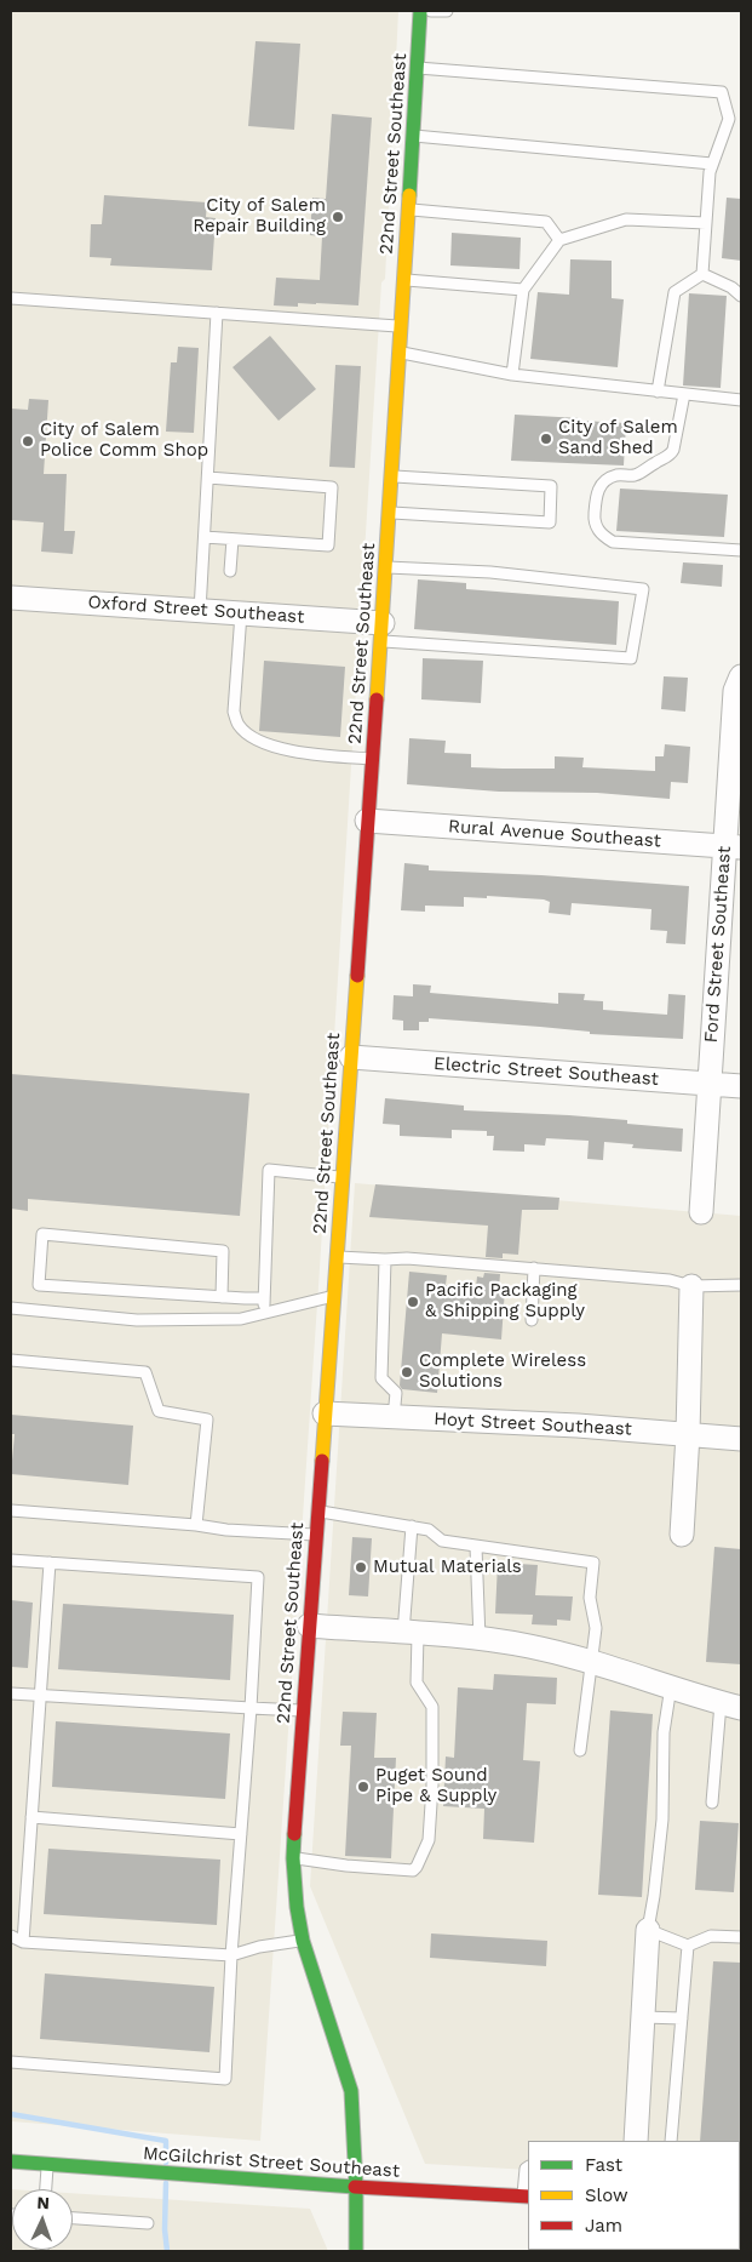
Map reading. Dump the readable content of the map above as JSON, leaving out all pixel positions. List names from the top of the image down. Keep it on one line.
{"streets":{"street":["22nd Street Southeast","Oxford Street Southeast","Rural Avenue Southeast","Ford Street Southeast","Electric Street Southeast","Hoyt Street Southeast","McGilchrist Street Southeast"]},"crossings":[["22nd Street Southeast","Oxford Street Southeast"],["22nd Street Southeast","Rural Avenue Southeast"],["22nd Street Southeast","Electric Street Southeast"],["22nd Street Southeast","Hoyt Street Southeast"],["22nd Street Southeast","McGilchrist Street Southeast"],["Rural Avenue Southeast","Ford Street Southeast"],["Ford Street Southeast","Electric Street Southeast"]],"places":["City of Salem Repair Building","City of Salem Sand Shed","City of Salem Police Comm Shop","Pacific Packaging & Shipping Supply","Complete Wireless Solutions","Mutual Materials","Puget Sound Pipe & Supply"],"legend":["Fast","Slow","Jam"],"north":"top"}
